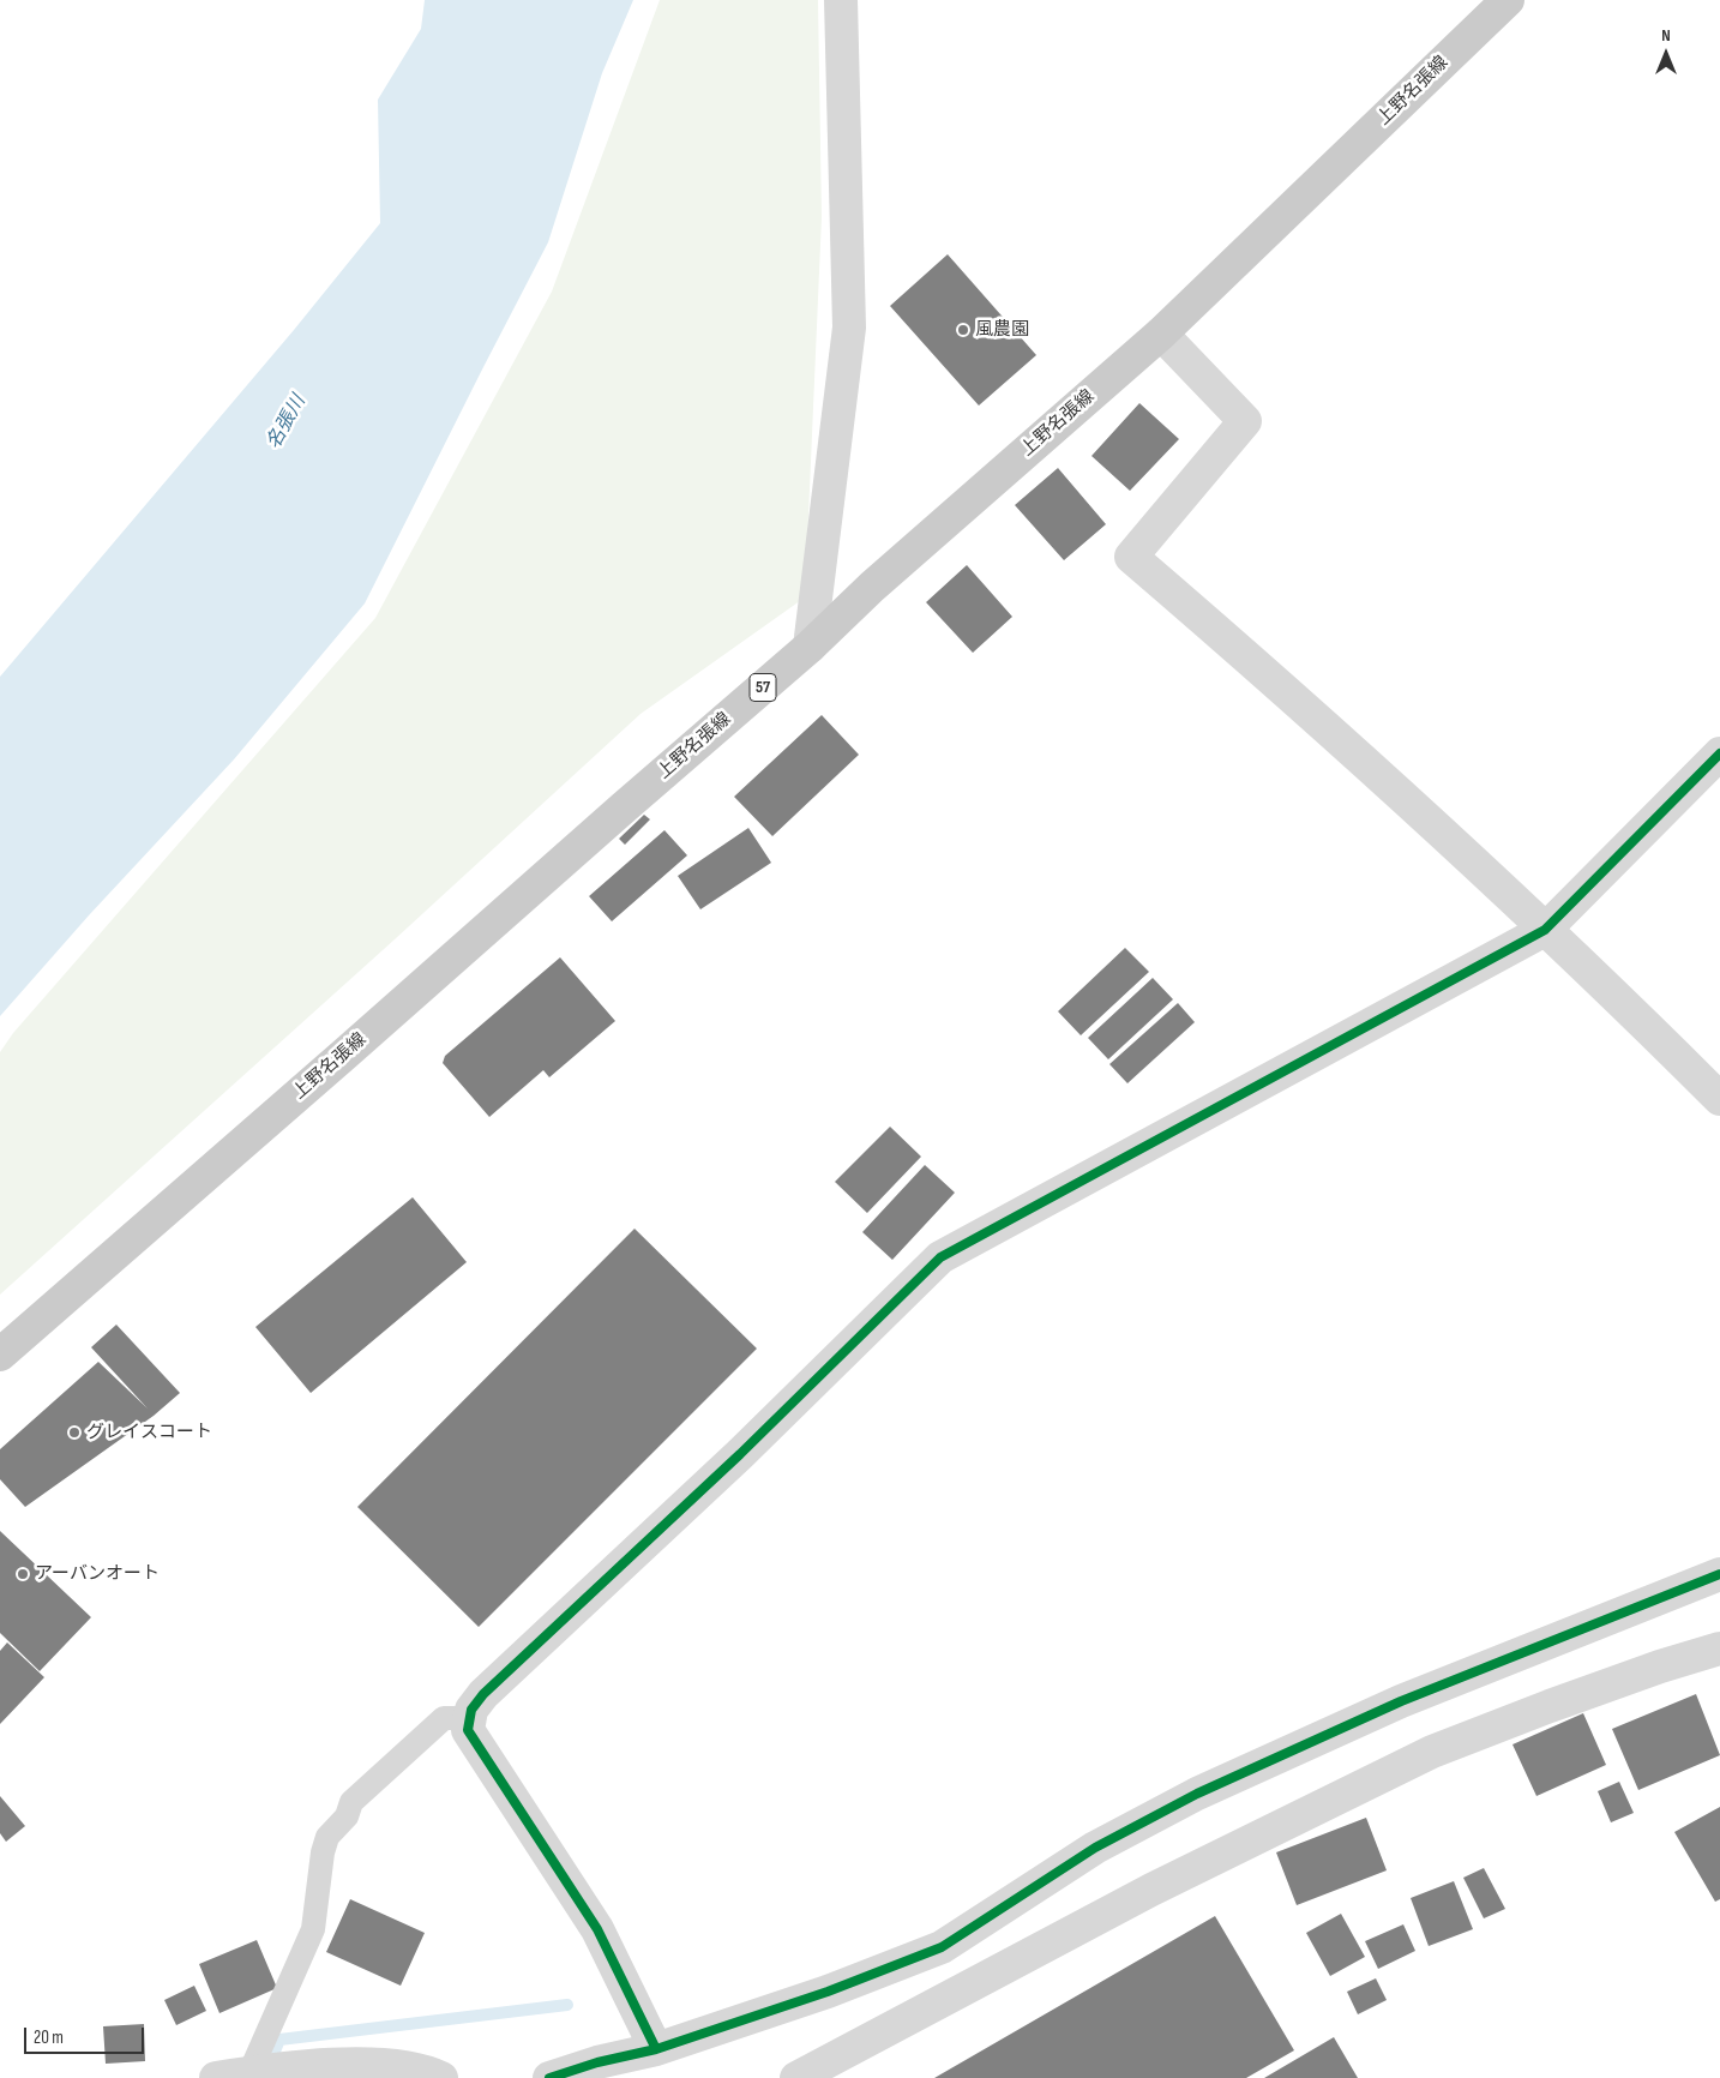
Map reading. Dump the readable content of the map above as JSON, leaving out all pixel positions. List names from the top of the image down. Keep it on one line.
{"streets":{"main road":["上野名張線","57"]},"water":["名張川"],"places":["風農園","グレイスコート","アーバンオート"],"scale_bar":"20 m","north":"top"}
